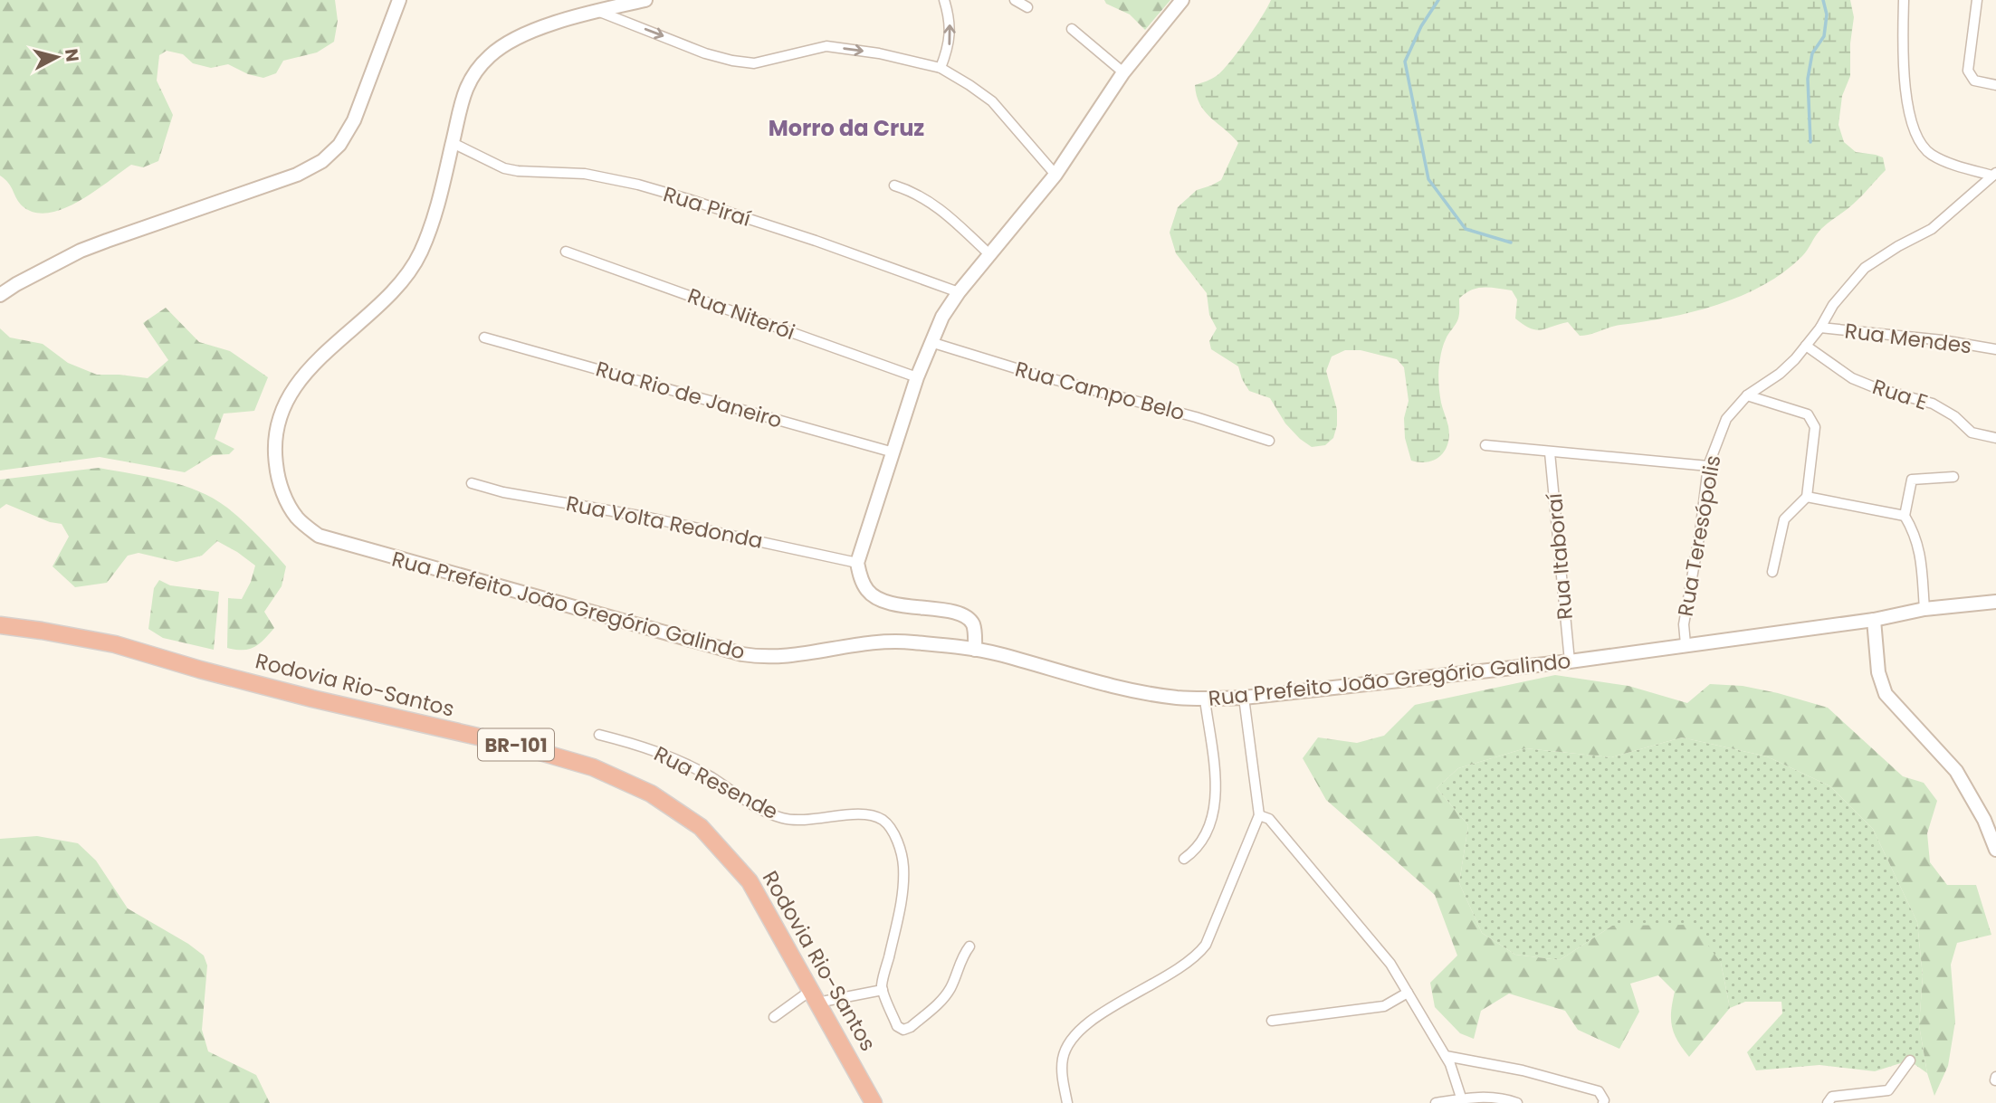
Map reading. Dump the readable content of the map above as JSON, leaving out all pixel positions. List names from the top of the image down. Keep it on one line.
{"streets":{"highway":["Rodovia Rio-Santos","BR-101"],"main road":["Rua Prefeito João Gregório Galindo"],"street":["Rua Piraí","Rua Niterói","Rua Mendes","Rua Campo Belo","Rua Rio de Janeiro","Rua E","Rua Volta Redonda","Rua Teresópolis","Rua Itaboraí","Rua Resende"]},"crossings":[["Rua Piraí","Rua Prefeito João Gregório Galindo"],["Rua Mendes","Rua Teresópolis"],["Rua E","Rua Teresópolis"],["Rua Teresópolis","Rua Prefeito João Gregório Galindo"],["Rua Itaboraí","Rua Prefeito João Gregório Galindo"]],"districts":["Morro da Cruz"],"north":"right"}
